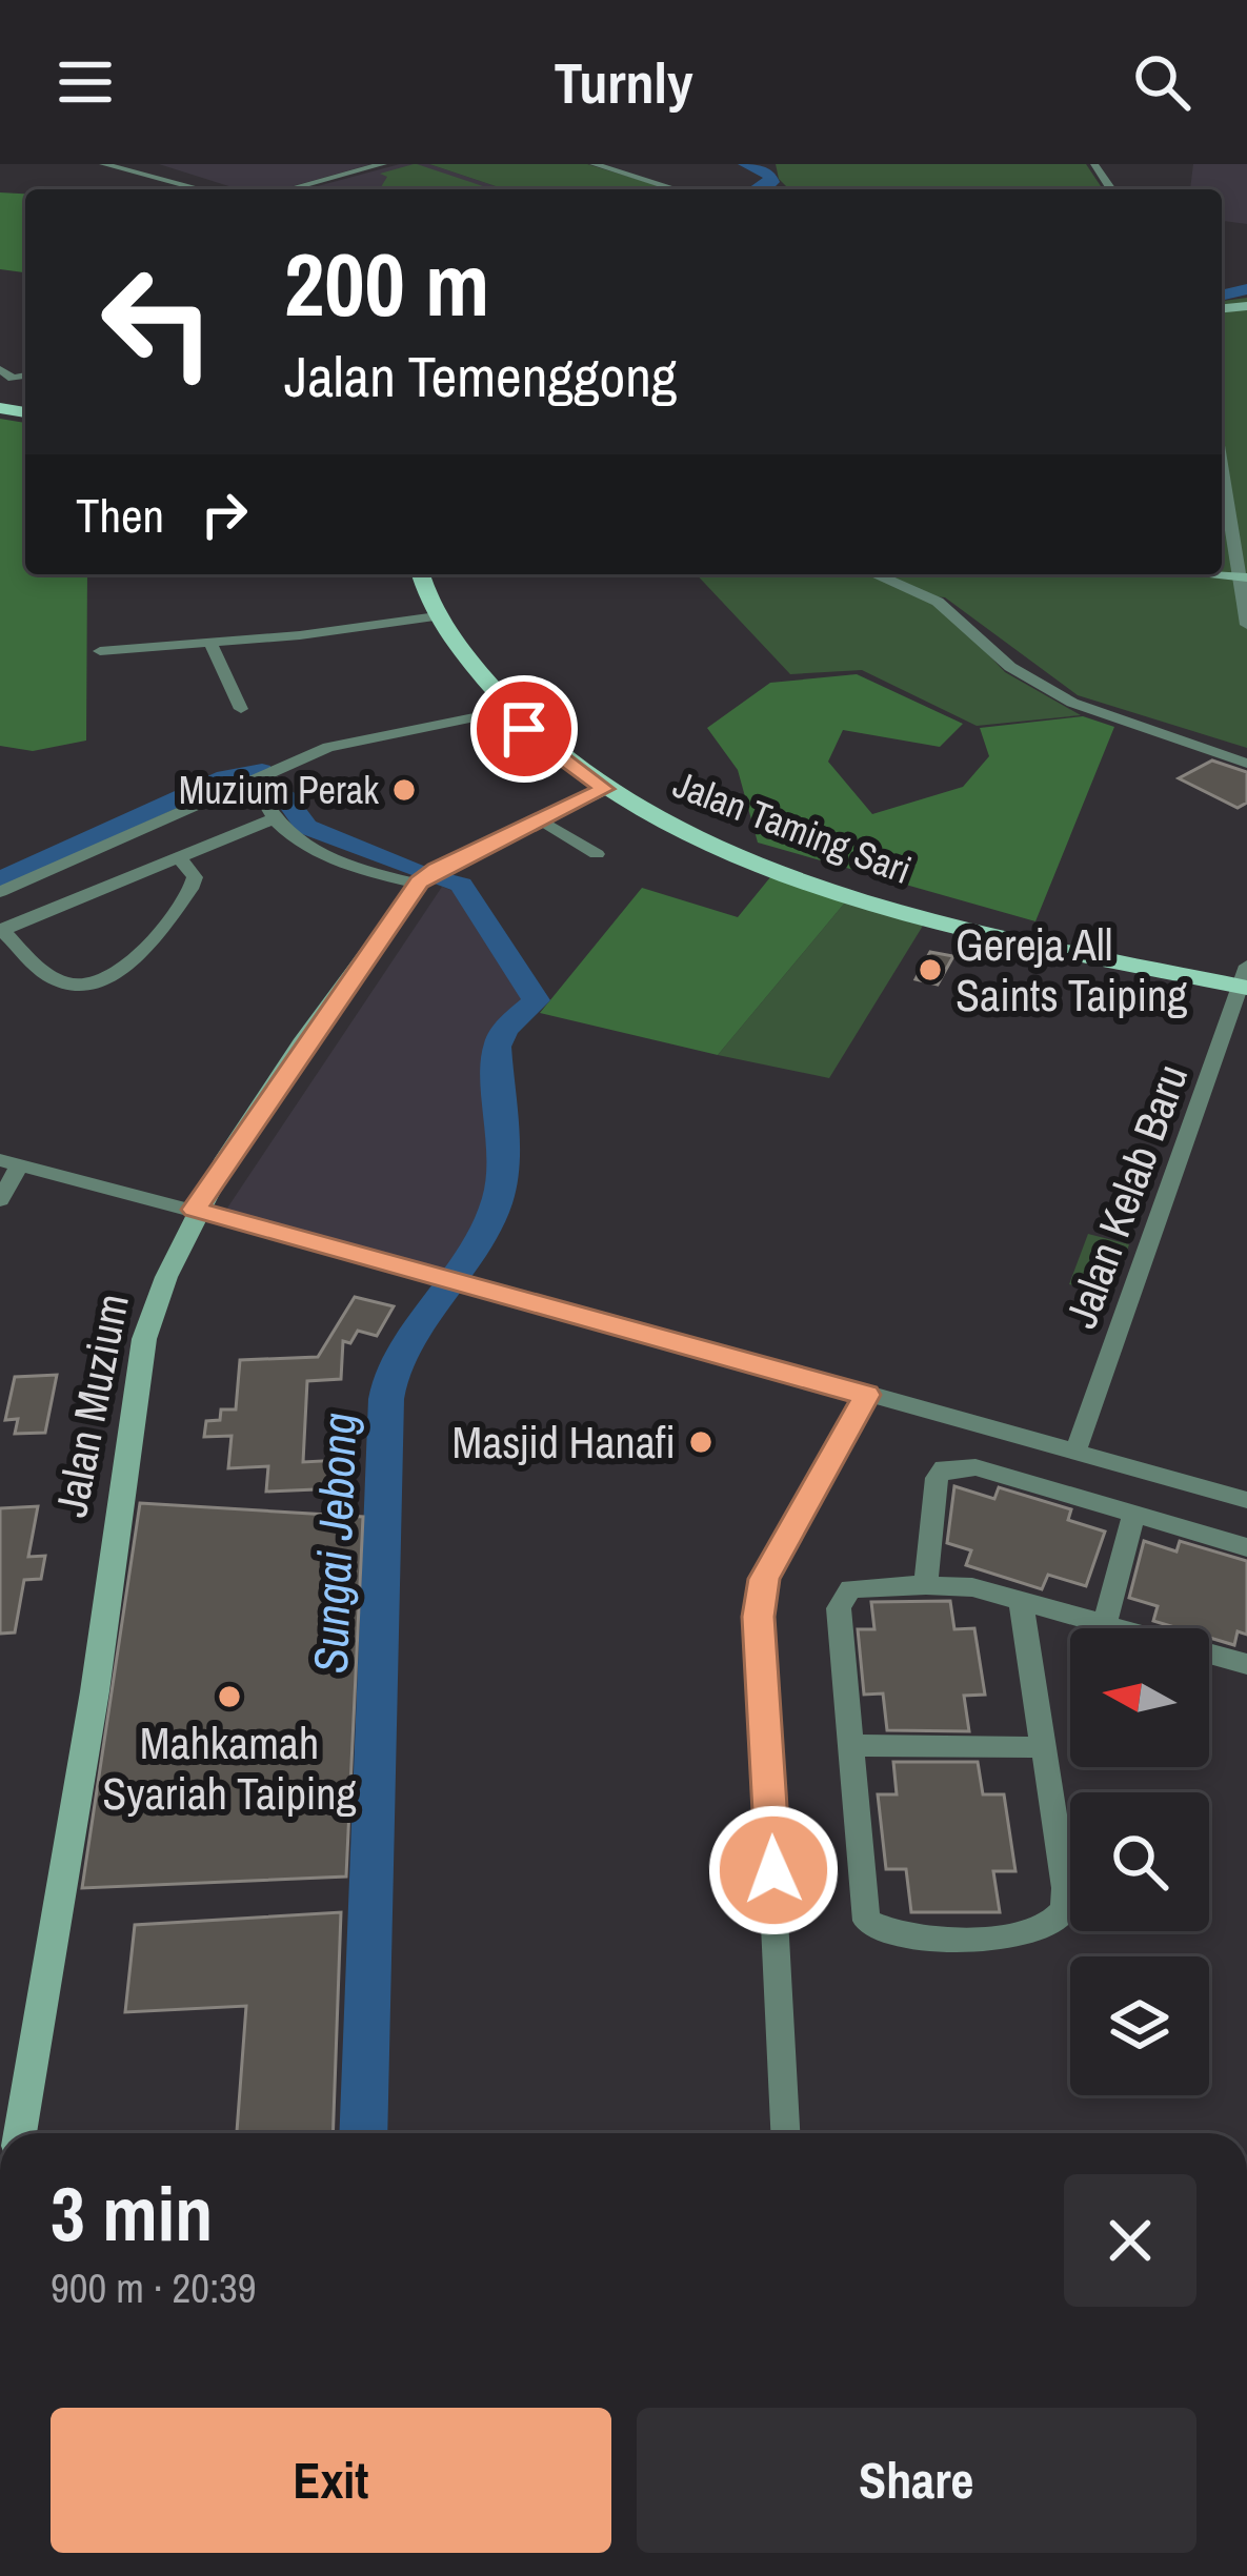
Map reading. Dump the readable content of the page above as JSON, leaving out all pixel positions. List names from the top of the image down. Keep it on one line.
{"streets":{"main road":["Jalan Taming Sari"],"street":["Jalan Kelab Baru","Jalan Muzium"]},"crossings":[["Jalan Taming Sari","Jalan Kelab Baru"],["Jalan Taming Sari","Jalan Muzium"]],"water":["Sungai Jebong"],"places":["Muzium Perak","Gereja All Saints Taiping","Masjid Hanafi","Mahkamah Syariah Taiping"],"north":"left","page":{"header":"Turnly","turn":["200 m","Jalan Temenggong"],"then":"Then","heading":["3 min","900 m · 20:39"],"buttons":["Exit","Share"]}}
